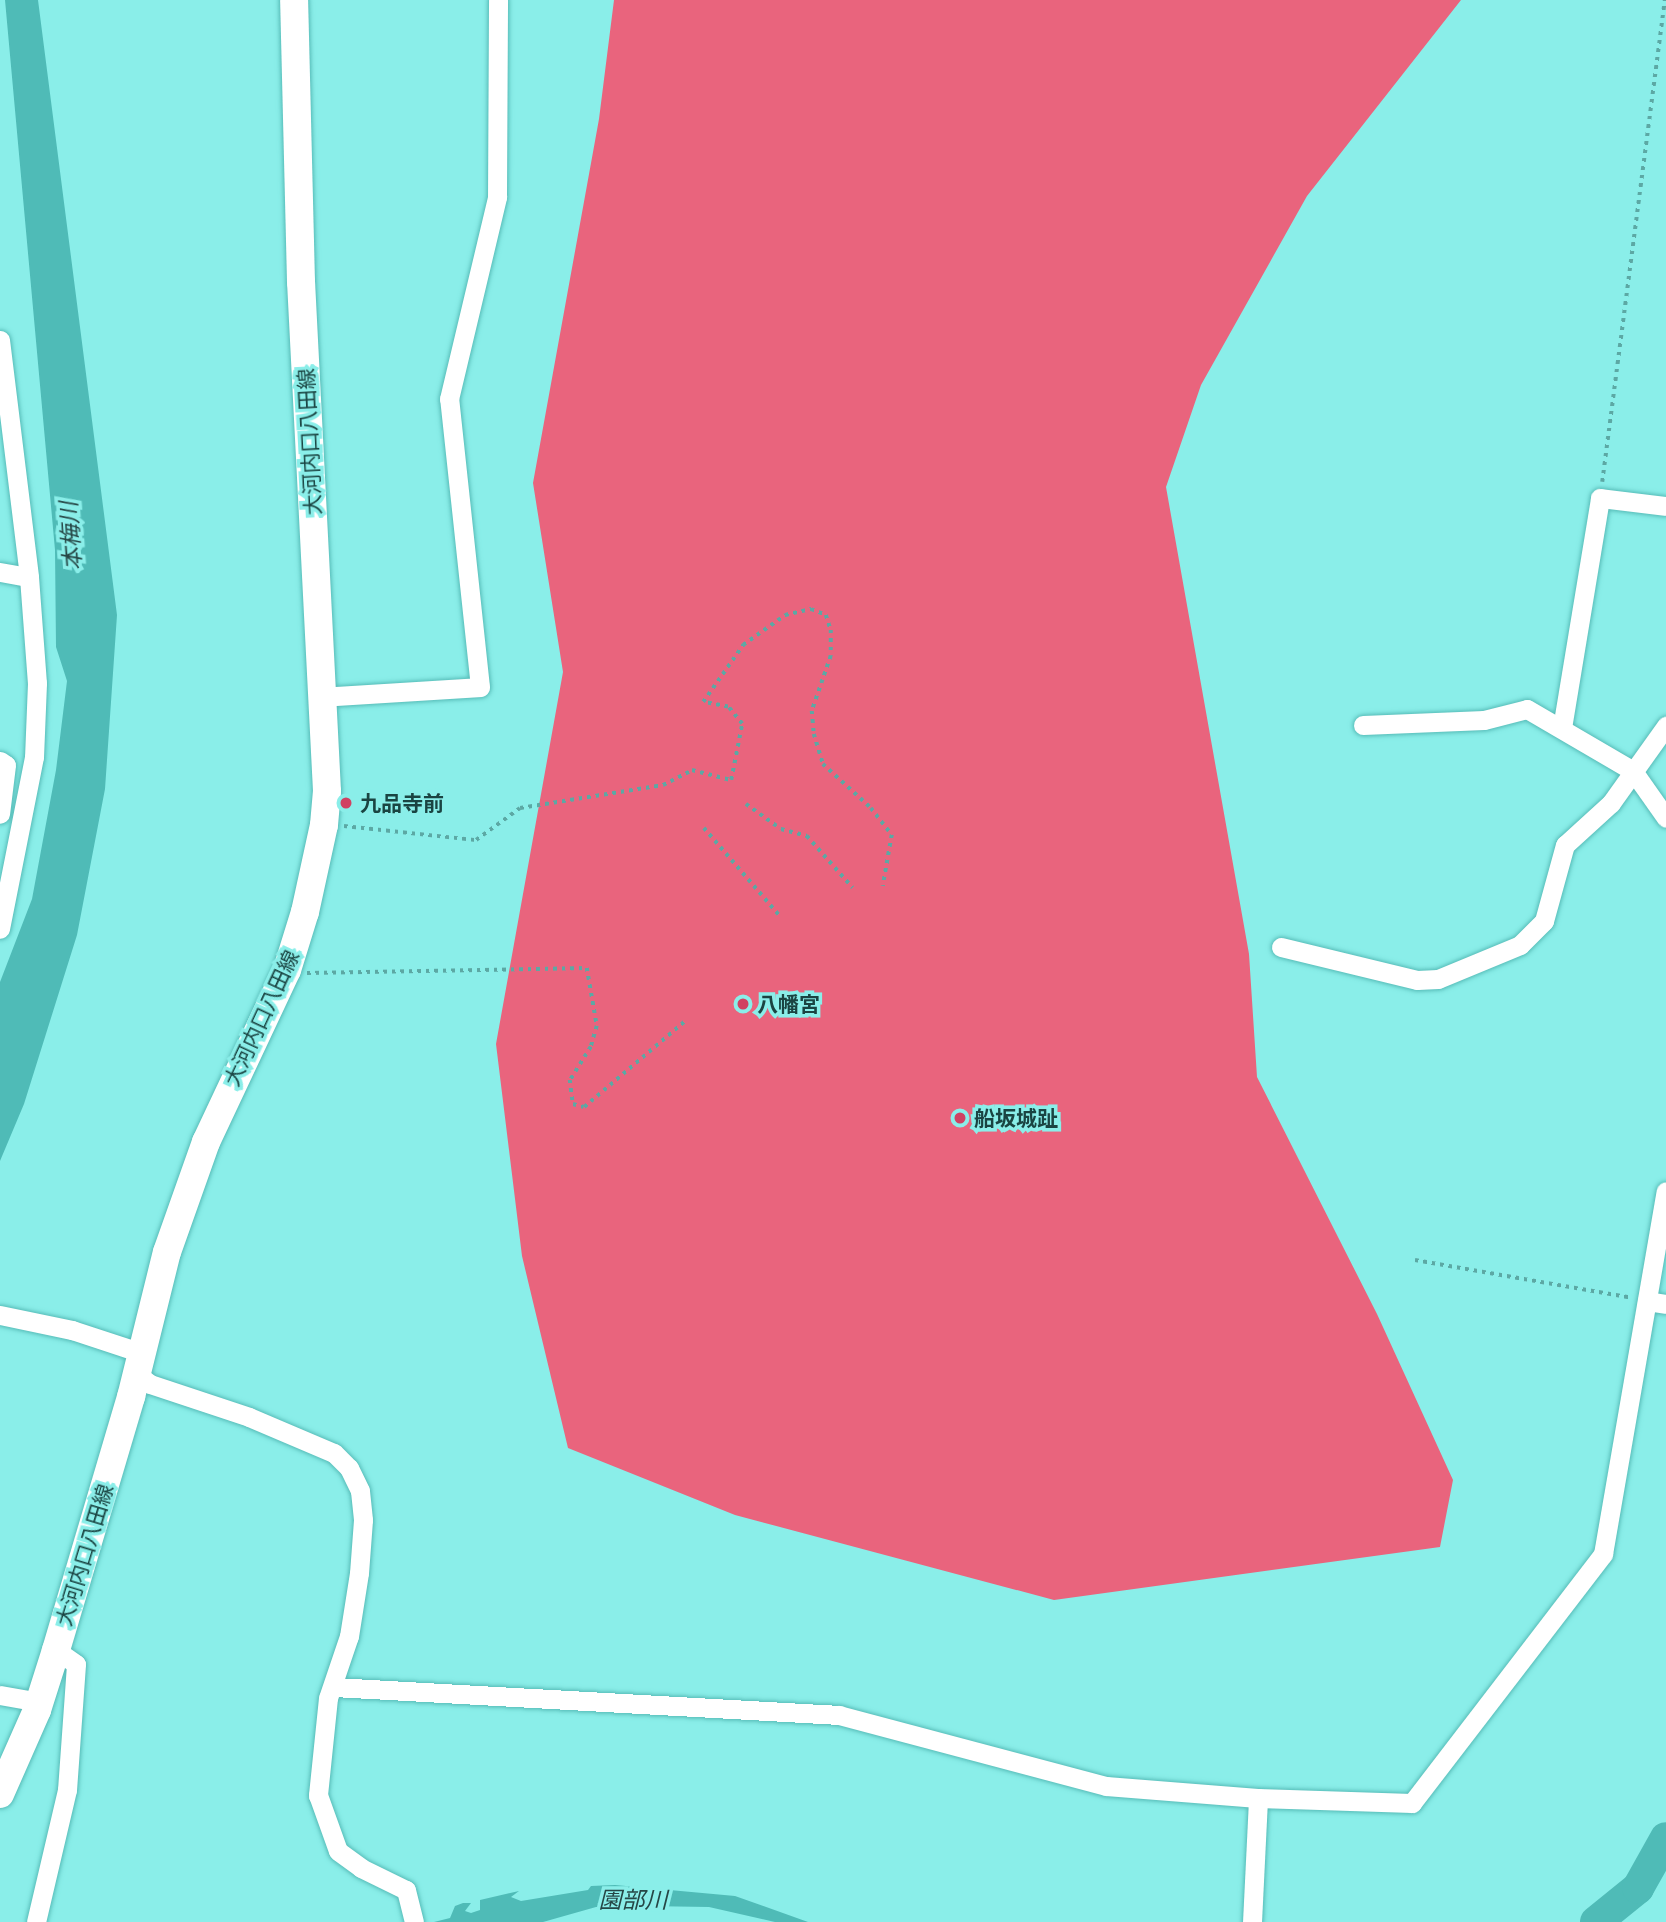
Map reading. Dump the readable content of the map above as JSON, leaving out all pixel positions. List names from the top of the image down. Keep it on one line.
{"streets":{"main road":["大河内口八田線"]},"water":["本梅川","園部川"],"places":["九品寺前","八幡宮","船坂城趾"]}
